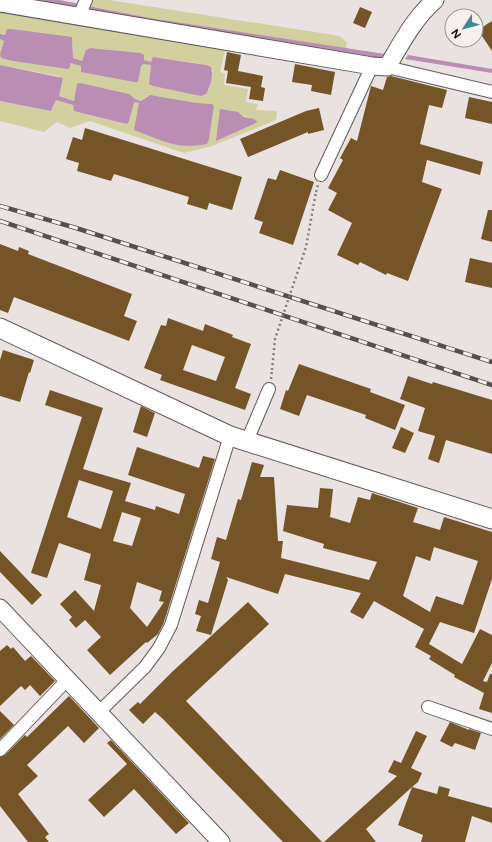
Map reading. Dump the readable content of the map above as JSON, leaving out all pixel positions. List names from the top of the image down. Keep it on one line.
{"north":"bottom left"}
